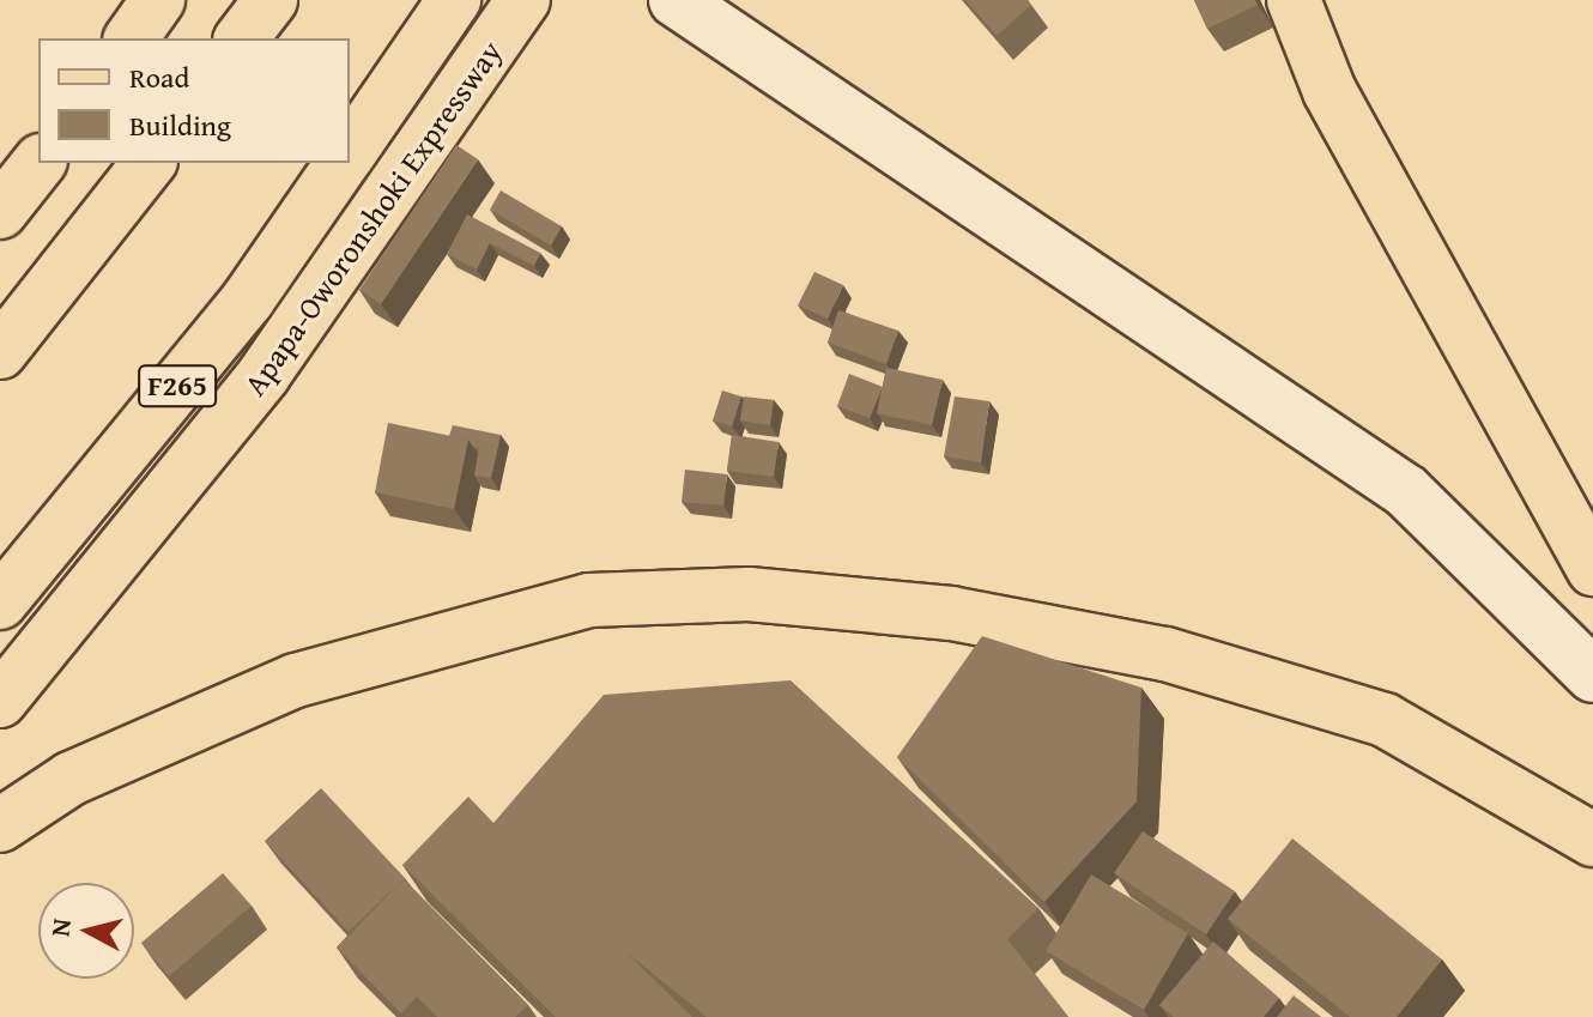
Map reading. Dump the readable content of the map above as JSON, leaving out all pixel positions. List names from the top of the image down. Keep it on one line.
{"streets":{"main road":["Apapa-Oworonshoki Expressway","F265"]},"legend":["Road","Building"],"north":"left"}
